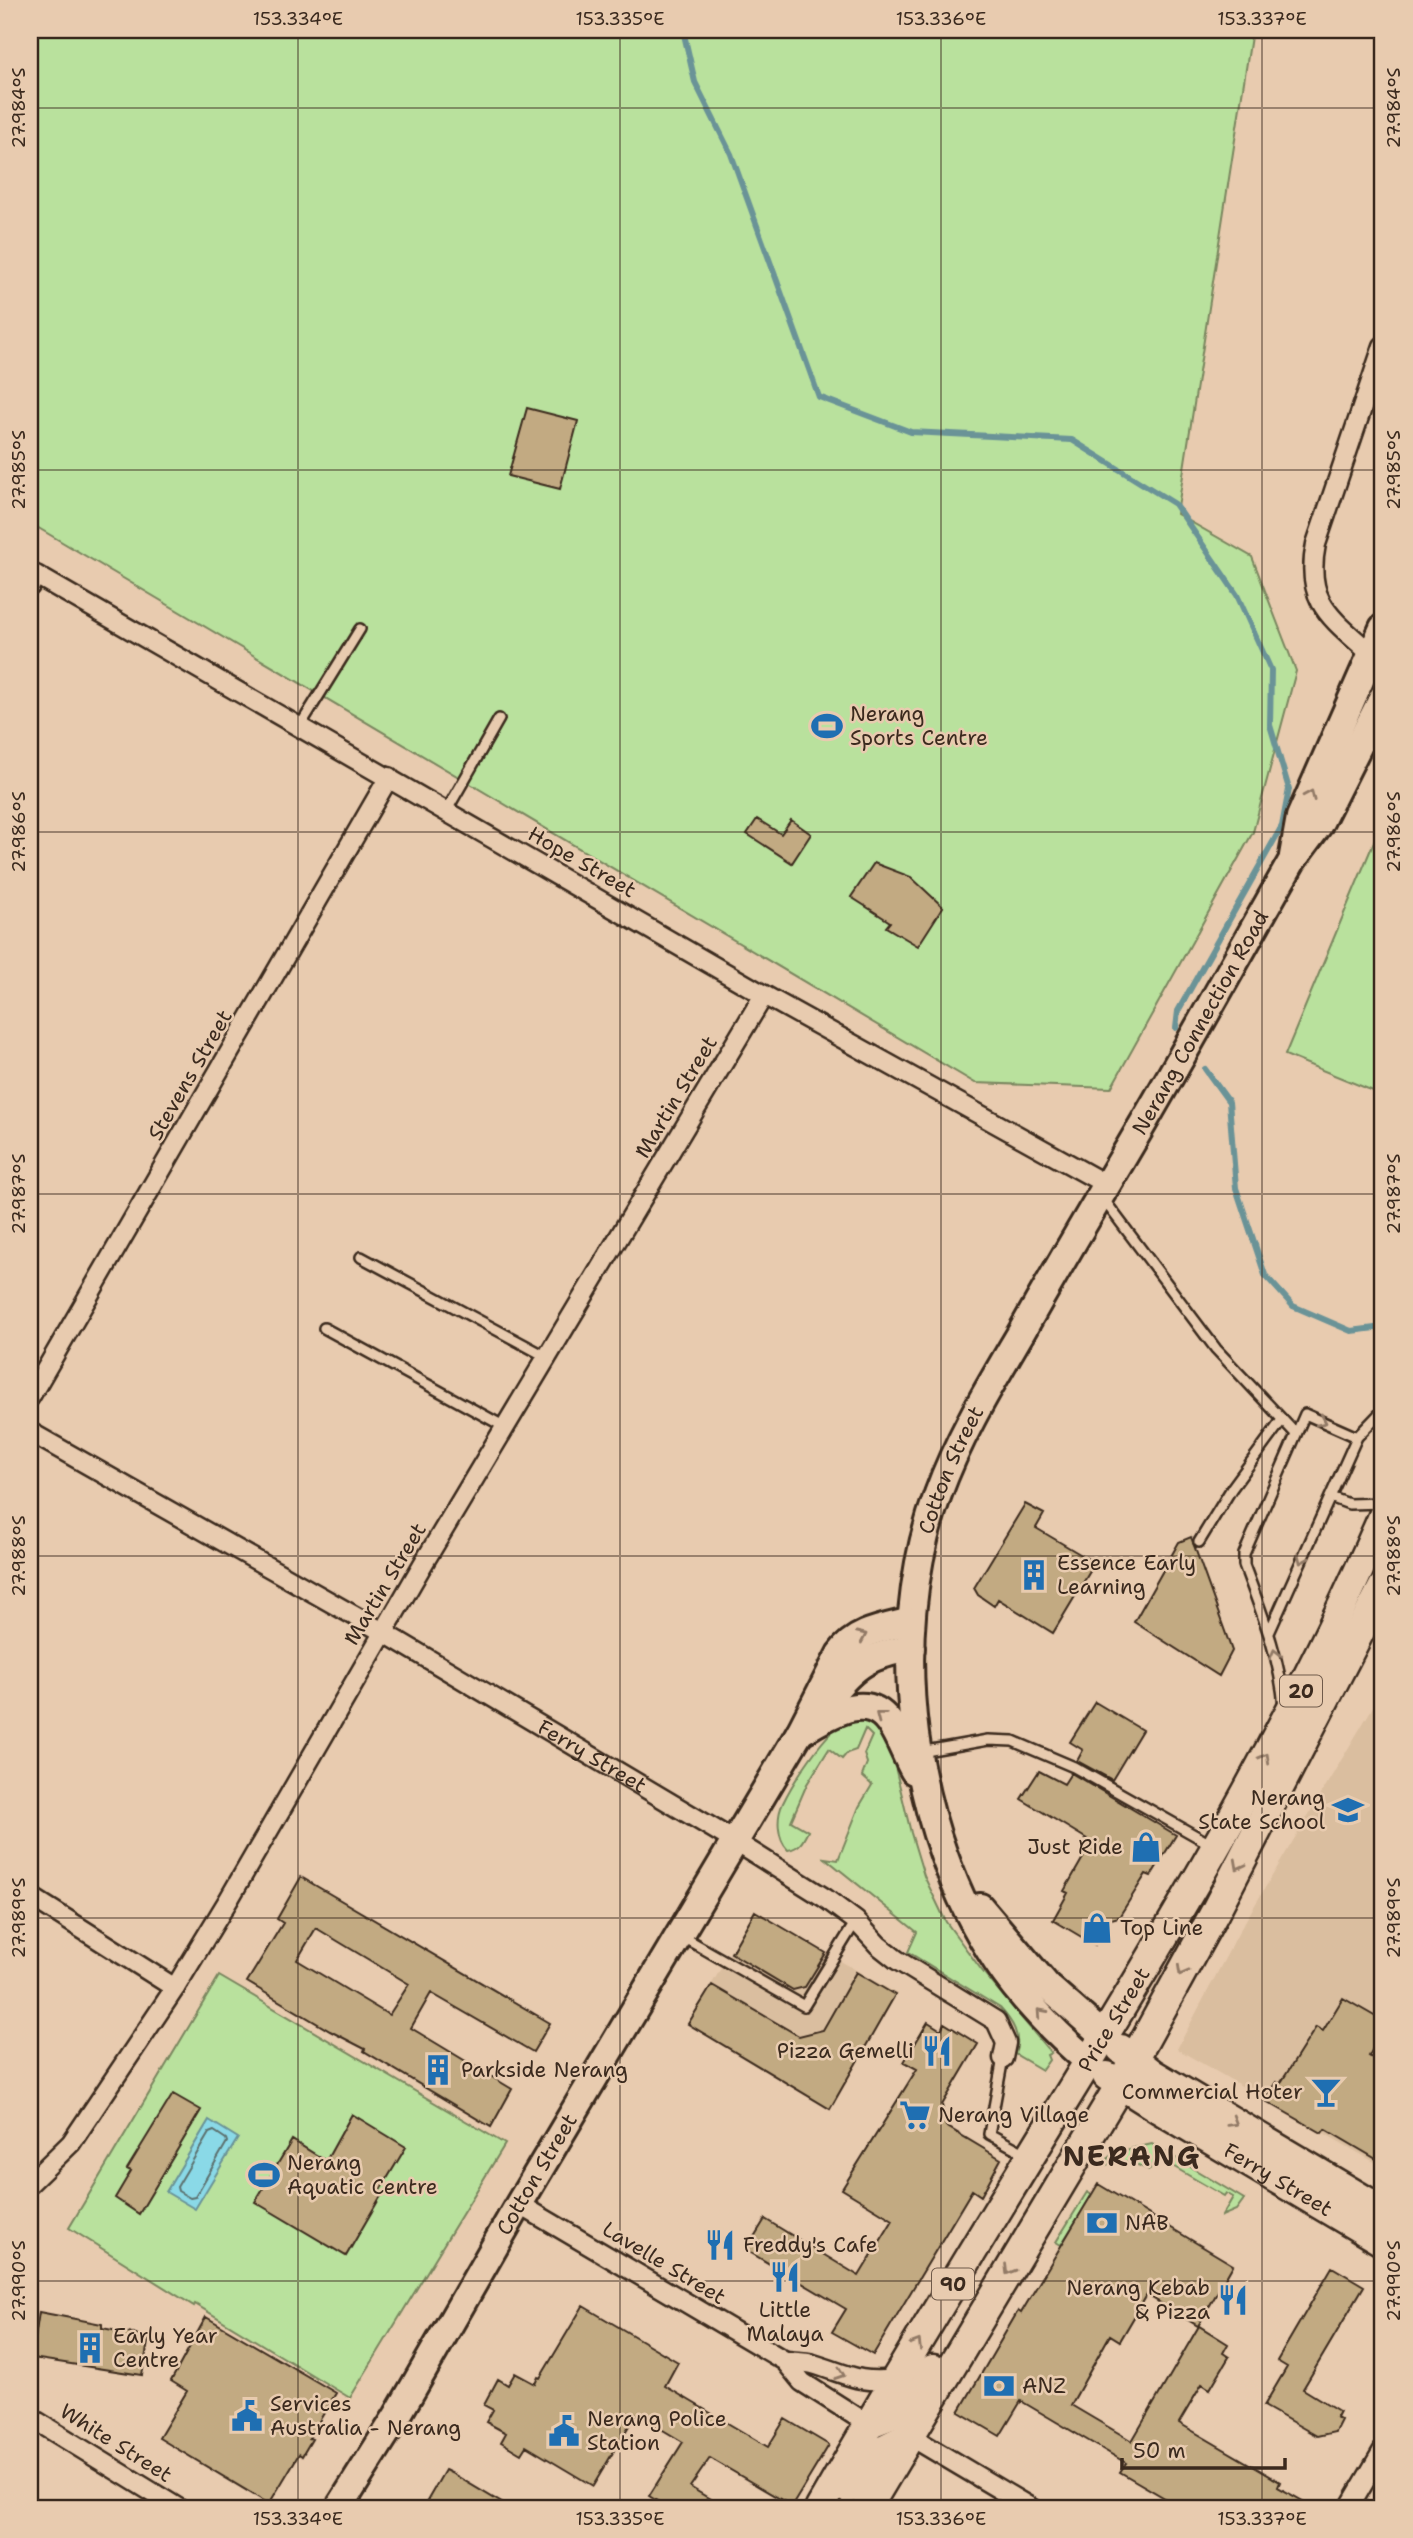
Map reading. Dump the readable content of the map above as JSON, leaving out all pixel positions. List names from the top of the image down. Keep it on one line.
{"streets":{"main road":["Nerang Connection Road","Cotton Street","20","Ferry Street","Price Street","90"],"street":["Hope Street","Stevens Street","Martin Street","Lavelle Street","White Street"]},"crossings":[["Hope Street","Nerang Connection Road"],["Hope Street","Stevens Street"],["Hope Street","Martin Street"],["Hope Street","Cotton Street"],["Nerang Connection Road","Cotton Street"],["Martin Street","Ferry Street"],["Cotton Street","Ferry Street"],["Cotton Street","Lavelle Street"],["Ferry Street","Price Street"],["Price Street","Lavelle Street"]],"districts":["NERANG"],"places":{"sports":["Nerang Sports Centre","Nerang Aquatic Centre"],"building":["Essence Early Learning","Parkside Nerang","Early Year Centre"],"school or university":["Nerang State School"],"shop":["Just Ride","Top Line"],"restaurant":["Pizza Gemelli","Freddy's Cafe","Little Malaya","Nerang Kebab & Pizza"],"bar":["Commercial Hoter"],"supermarket":["Nerang Village"],"bank":["NAB","ANZ"],"public building":["Services Australia - Nerang","Nerang Police Station"]},"scale_bar":"50 m","coordinates":["153.334°E","153.335°E","153.336°E","153.337°E","27.984°S","27.985°S","27.986°S","27.987°S","27.988°S","27.989°S","27.990°S"]}
